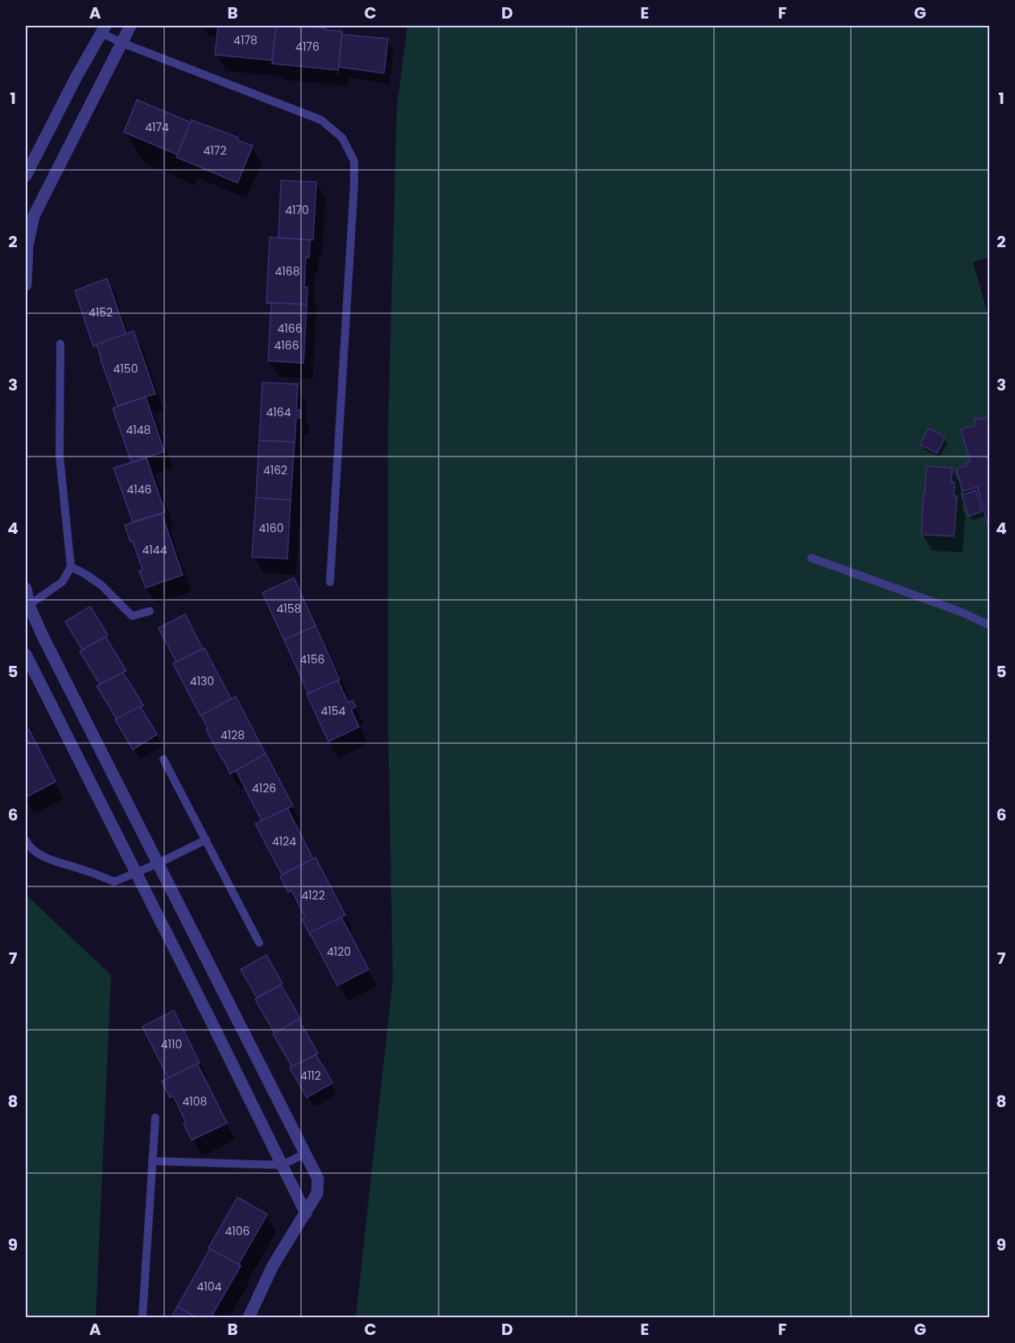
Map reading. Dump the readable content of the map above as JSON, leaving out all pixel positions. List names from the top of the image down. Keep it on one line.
{"house_numbers":["4178","4176","4174","4172","4170","4168","4152","4166","4166","4150","4164","4148","4162","4146","4160","4144","4158","4156","4130","4154","4128","4126","4124","4122","4120","4110","4112","4108","4106","4104"],"grid":{"columns":["A","B","C","D","E","F","G"],"rows":["1","2","3","4","5","6","7","8","9"]}}
